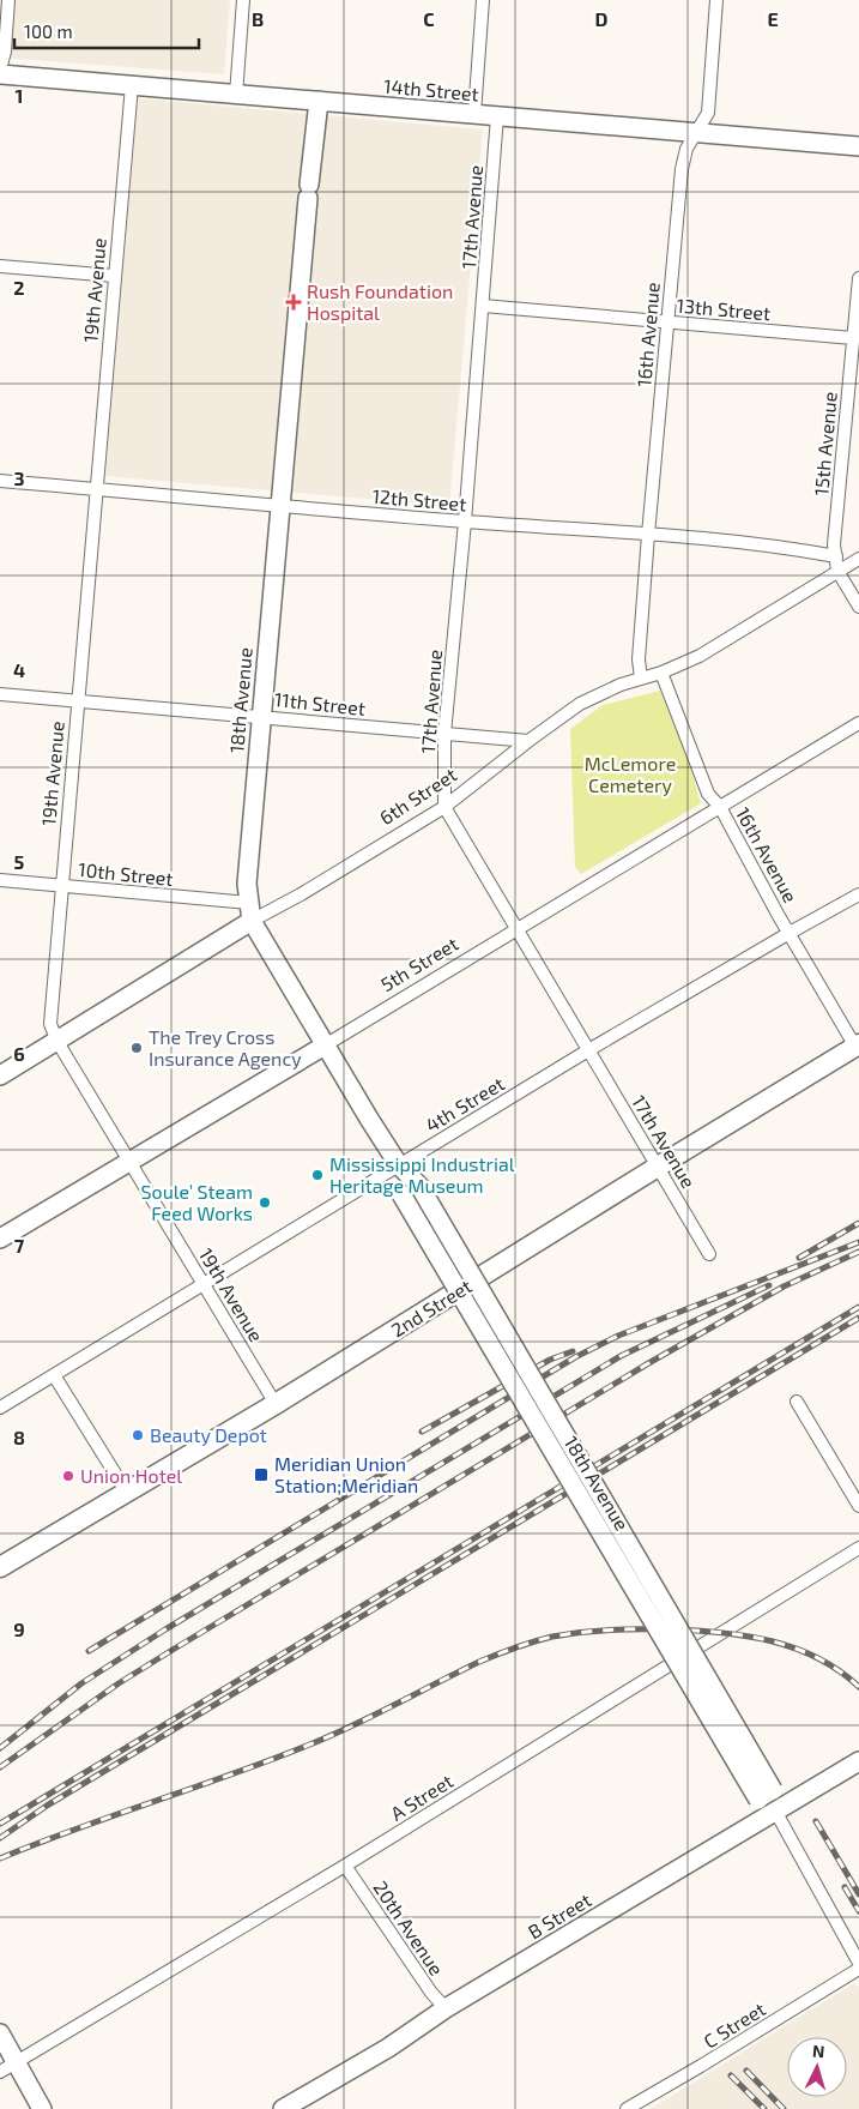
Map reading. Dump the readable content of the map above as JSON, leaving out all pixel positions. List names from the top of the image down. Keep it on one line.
{"streets":{"main road":["2nd Street"],"street":["14th Street","17th Avenue","19th Avenue","13th Street","16th Avenue","15th Avenue","12th Street","18th Avenue","11th Street","6th Street","10th Street","5th Street","4th Street","A Street","B Street","20th Avenue","C Street"]},"crossings":[["14th Street","17th Avenue"],["14th Street","19th Avenue"],["14th Street","16th Avenue"],["14th Street","18th Avenue"],["17th Avenue","13th Street"],["17th Avenue","12th Street"],["17th Avenue","11th Street"],["17th Avenue","6th Street"],["17th Avenue","5th Street"],["17th Avenue","4th Street"],["17th Avenue","2nd Street"],["19th Avenue","12th Street"],["19th Avenue","11th Street"],["19th Avenue","6th Street"],["19th Avenue","10th Street"],["19th Avenue","5th Street"],["19th Avenue","4th Street"],["19th Avenue","2nd Street"],["13th Street","16th Avenue"],["13th Street","15th Avenue"],["16th Avenue","12th Street"],["16th Avenue","6th Street"],["16th Avenue","5th Street"],["16th Avenue","4th Street"],["16th Avenue","2nd Street"],["15th Avenue","12th Street"],["15th Avenue","6th Street"],["12th Street","18th Avenue"],["18th Avenue","11th Street"],["18th Avenue","6th Street"],["18th Avenue","10th Street"],["18th Avenue","5th Street"],["18th Avenue","4th Street"],["18th Avenue","B Street"],["11th Street","6th Street"],["6th Street","10th Street"],["A Street","20th Avenue"],["B Street","20th Avenue"]],"parks":["McLemore Cemetery"],"places":{"health":["Rush Foundation Hospital"],"other":["The Trey Cross Insurance Agency","Mississippi Industrial Heritage Museum","Soule’ Steam Feed Works","Beauty Depot","Union Hotel"],"transit":["Meridian Union Station;Meridian"]},"scale_bar":"100 m","north":"top","grid":{"columns":["B","C","D","E"],"rows":["1","2","3","4","5","6","7","8","9"]}}
